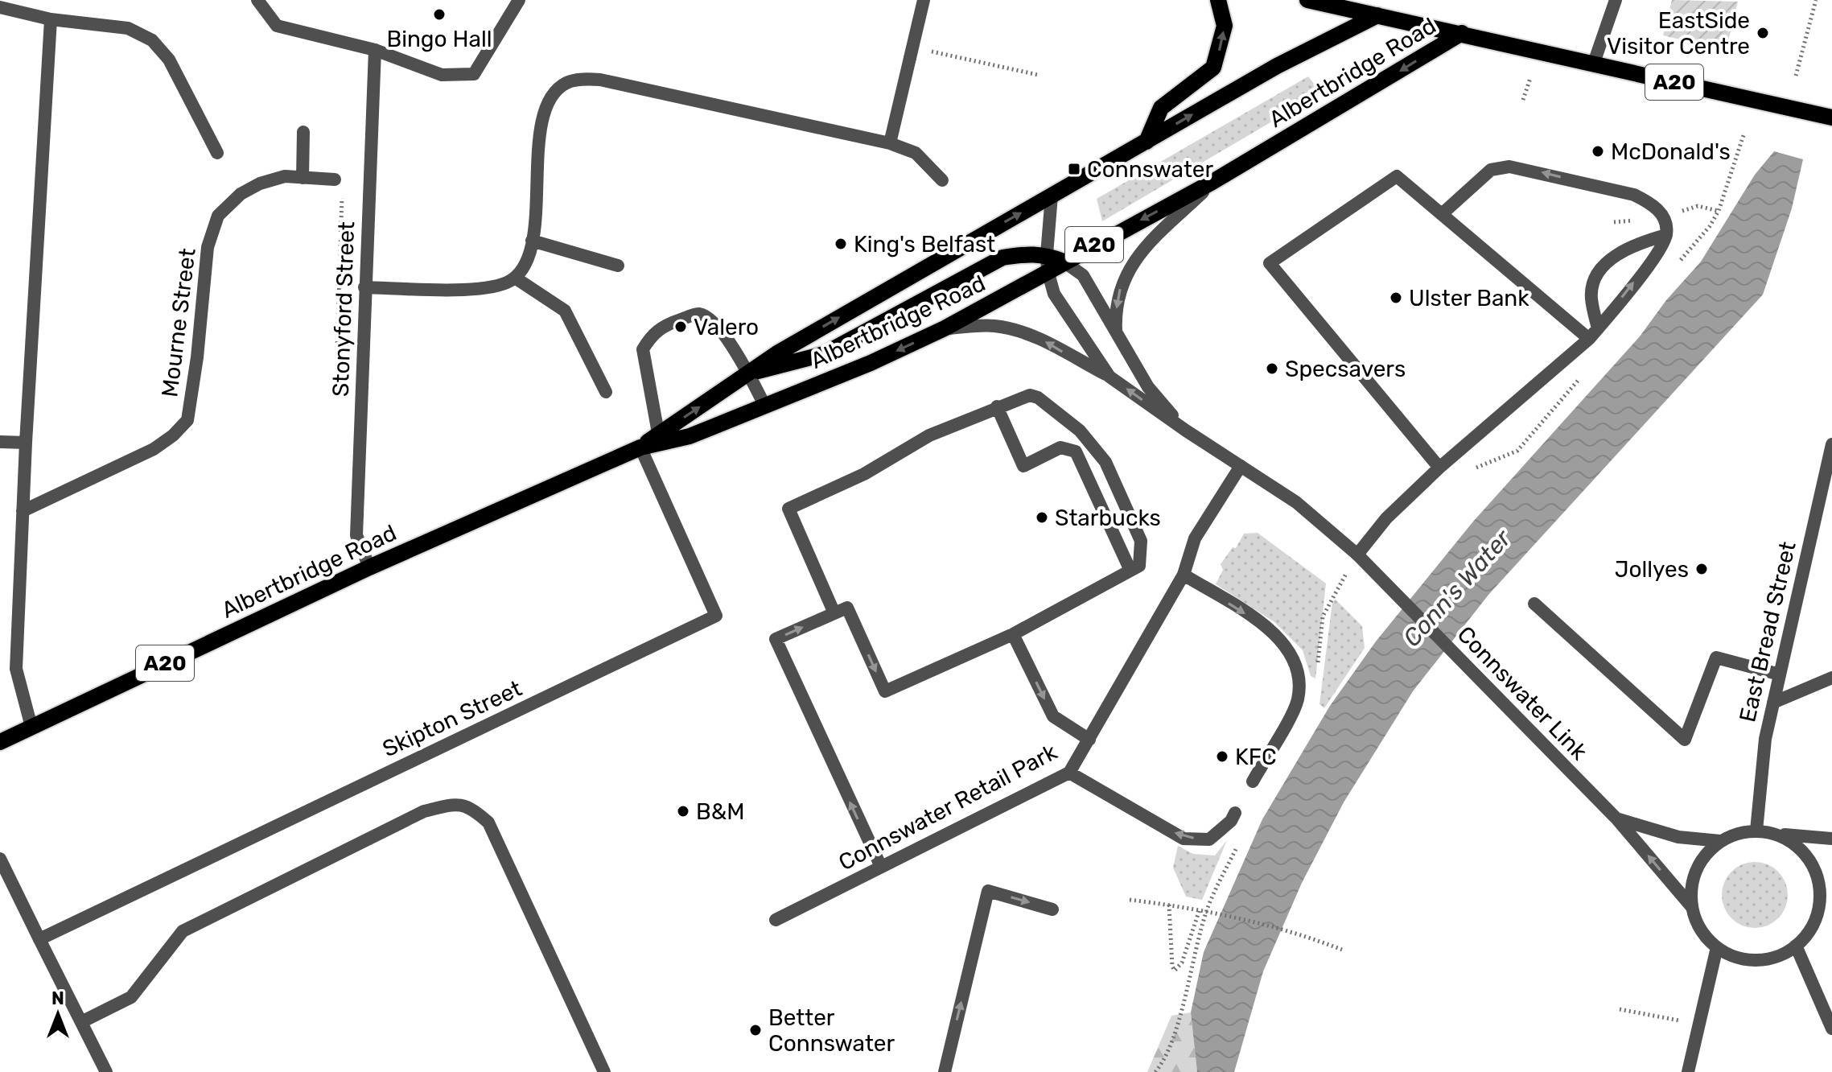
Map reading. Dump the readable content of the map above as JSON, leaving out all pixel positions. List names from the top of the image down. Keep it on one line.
{"streets":{"main road":["Albertbridge Road","A20"],"street":["Stonyford Street","Mourne Street","East Bread Street","Connswater Link","Skipton Street","Connswater Retail Park"]},"crossings":[["Albertbridge Road","A20"],["Albertbridge Road","Stonyford Street"],["Albertbridge Road","Connswater Link"],["Albertbridge Road","Skipton Street"],["East Bread Street","Connswater Link"],["Connswater Link","Connswater Retail Park"]],"water":["Conn's Water"],"places":{"other":["Bingo Hall","EastSide Visitor Centre","McDonald's","King's Belfast","Ulster Bank","Valero","Specsavers","Starbucks","Jollyes","KFC","B&M","Better Connswater"],"transit":["Connswater"]},"north":"top"}
